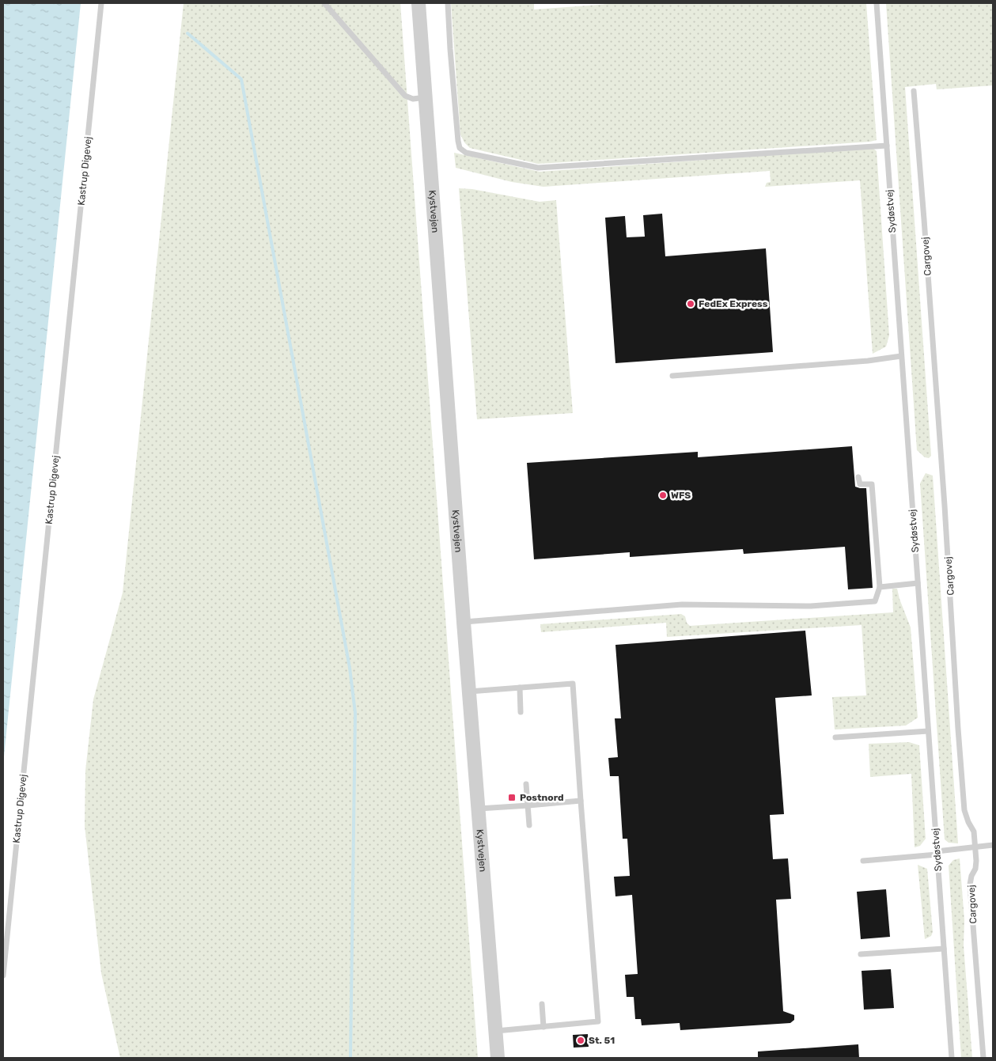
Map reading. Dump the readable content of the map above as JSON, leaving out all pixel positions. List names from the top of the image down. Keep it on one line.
{"streets":{"street":["Kystvejen"],"lane":["Kastrup Digevej","Sydøstvej","Cargovej"]},"places":{"other":["FedEx Express","WFS","St. 51"],"transit":["Postnord"]}}
